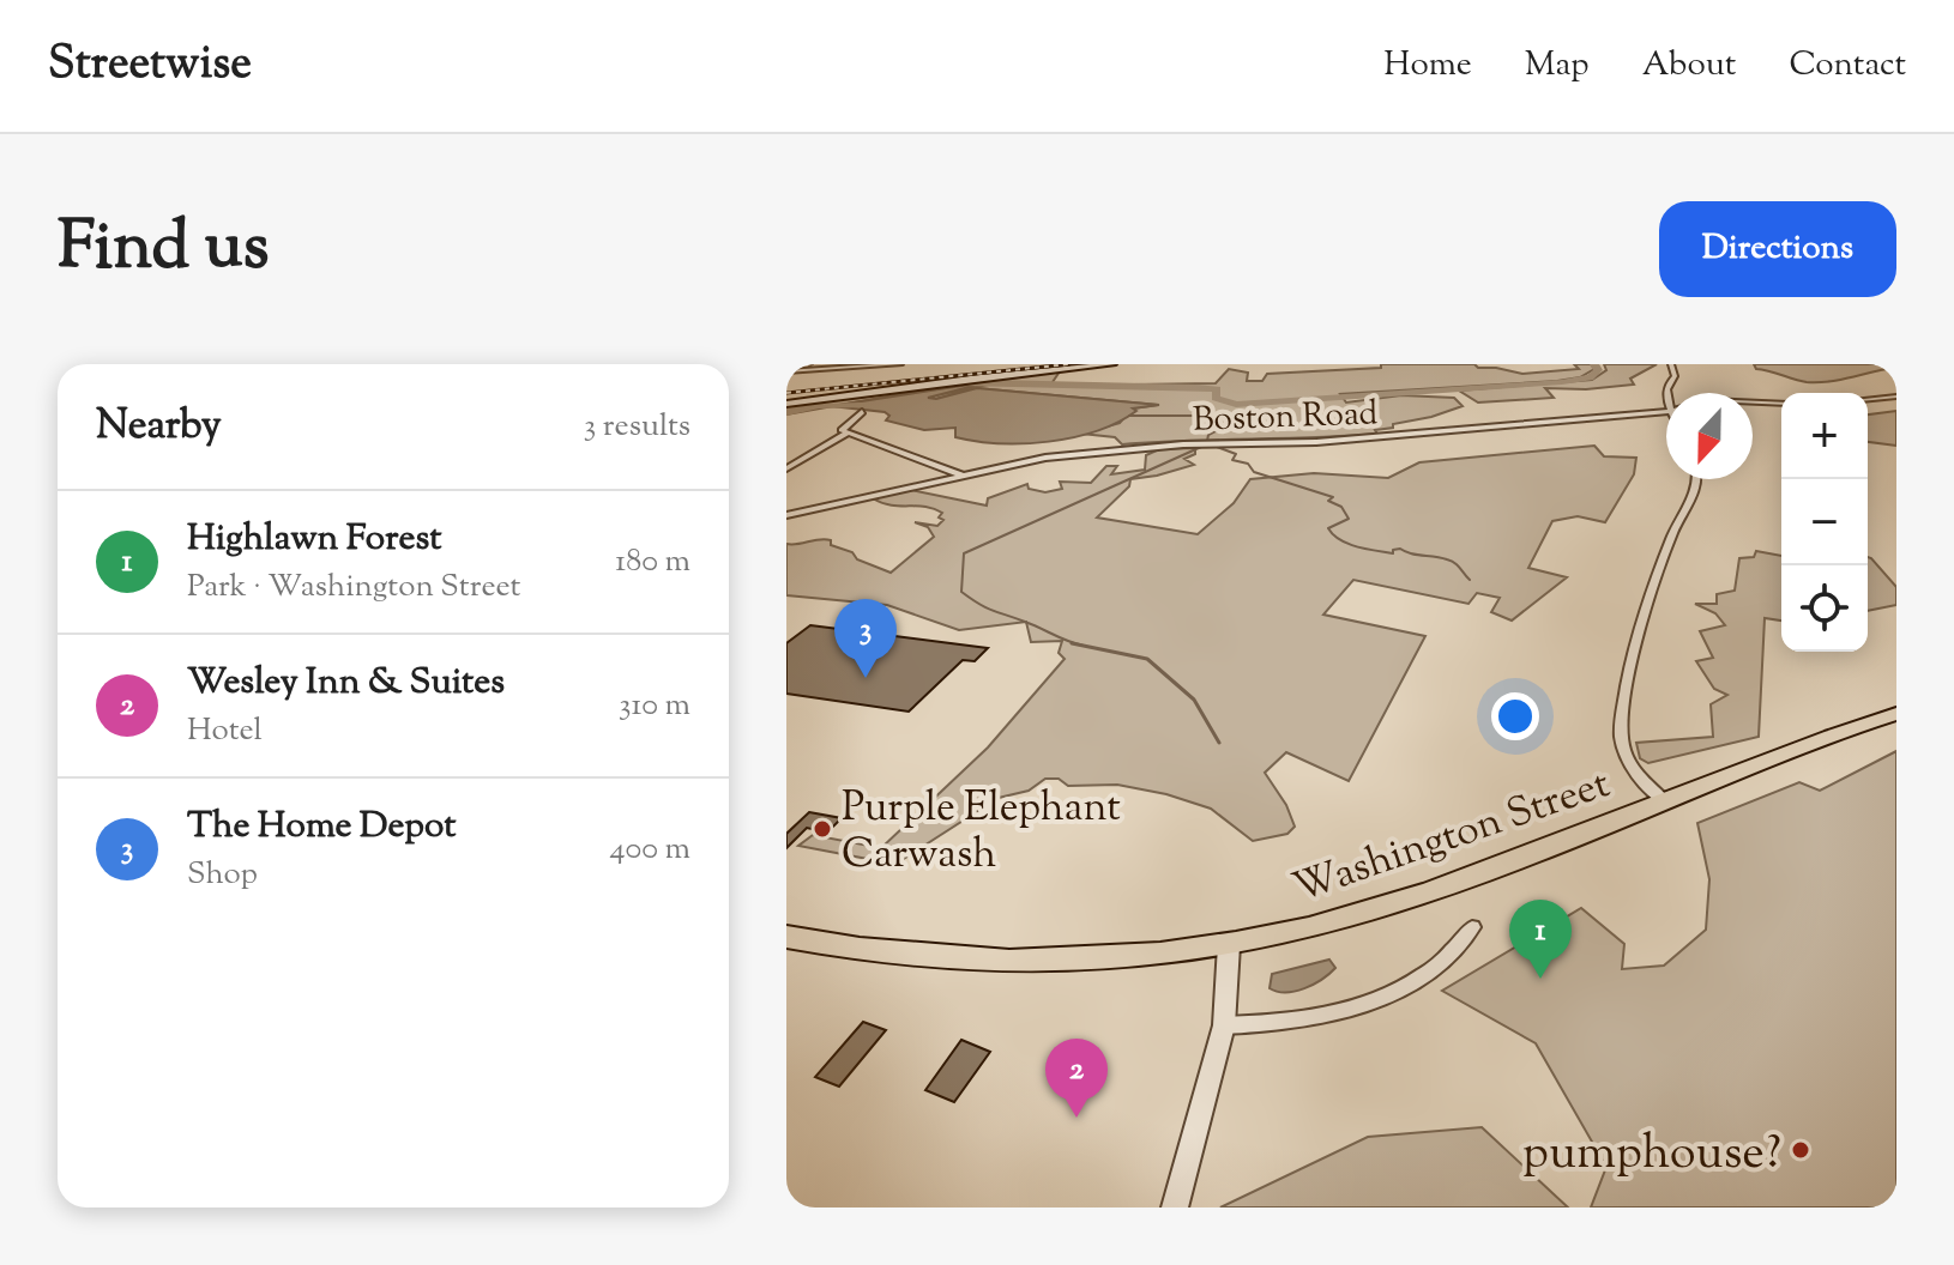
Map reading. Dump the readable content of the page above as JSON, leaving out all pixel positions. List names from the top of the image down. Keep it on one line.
{"streets":{"highway":["Washington Street"],"street":["Boston Road"]},"places":["Purple Elephant Carwash","pumphouse?"],"north":"bottom","page":{"header":"Streetwise","nav":["Home","Map","About","Contact"],"title":"Find us","buttons":"Directions","heading":["Nearby","3 results"],"map_buttons":["+","−"],"list":[{"mark":"1","name":"Highlawn Forest","note":"Park · Washington Street","value":"180 m"},{"mark":"2","name":"Wesley Inn & Suites","note":"Hotel","value":"310 m"},{"mark":"3","name":"The Home Depot","note":"Shop","value":"400 m"}],"pins":["3","1","2"]}}
